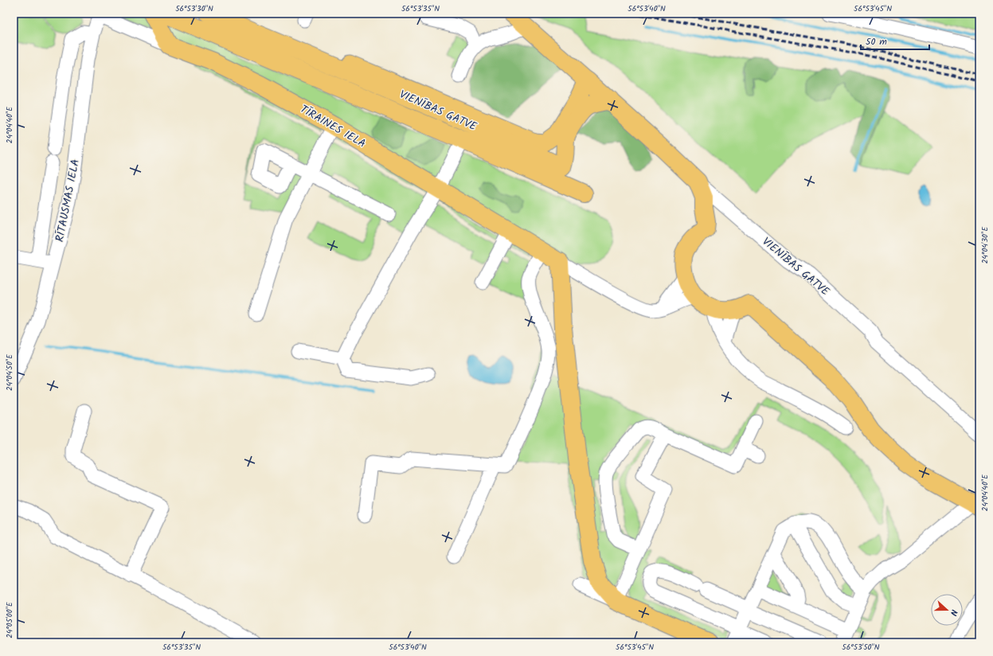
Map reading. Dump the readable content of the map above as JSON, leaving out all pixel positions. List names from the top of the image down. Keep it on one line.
{"streets":{"highway":["VIENĪBAS GATVE","TĪRAINES IELA"],"street":["RĪTAUSMAS IELA"]},"crossings":[["TĪRAINES IELA","RĪTAUSMAS IELA"]],"scale_bar":"50 m","north":"right","coordinates":["56°53'30\"N","56°53'35\"N","56°53'40\"N","56°53'45\"N","24°04'40\"E","24°04'30\"E","24°04'50\"E","24°05'00\"E","56°53'50\"N"]}
